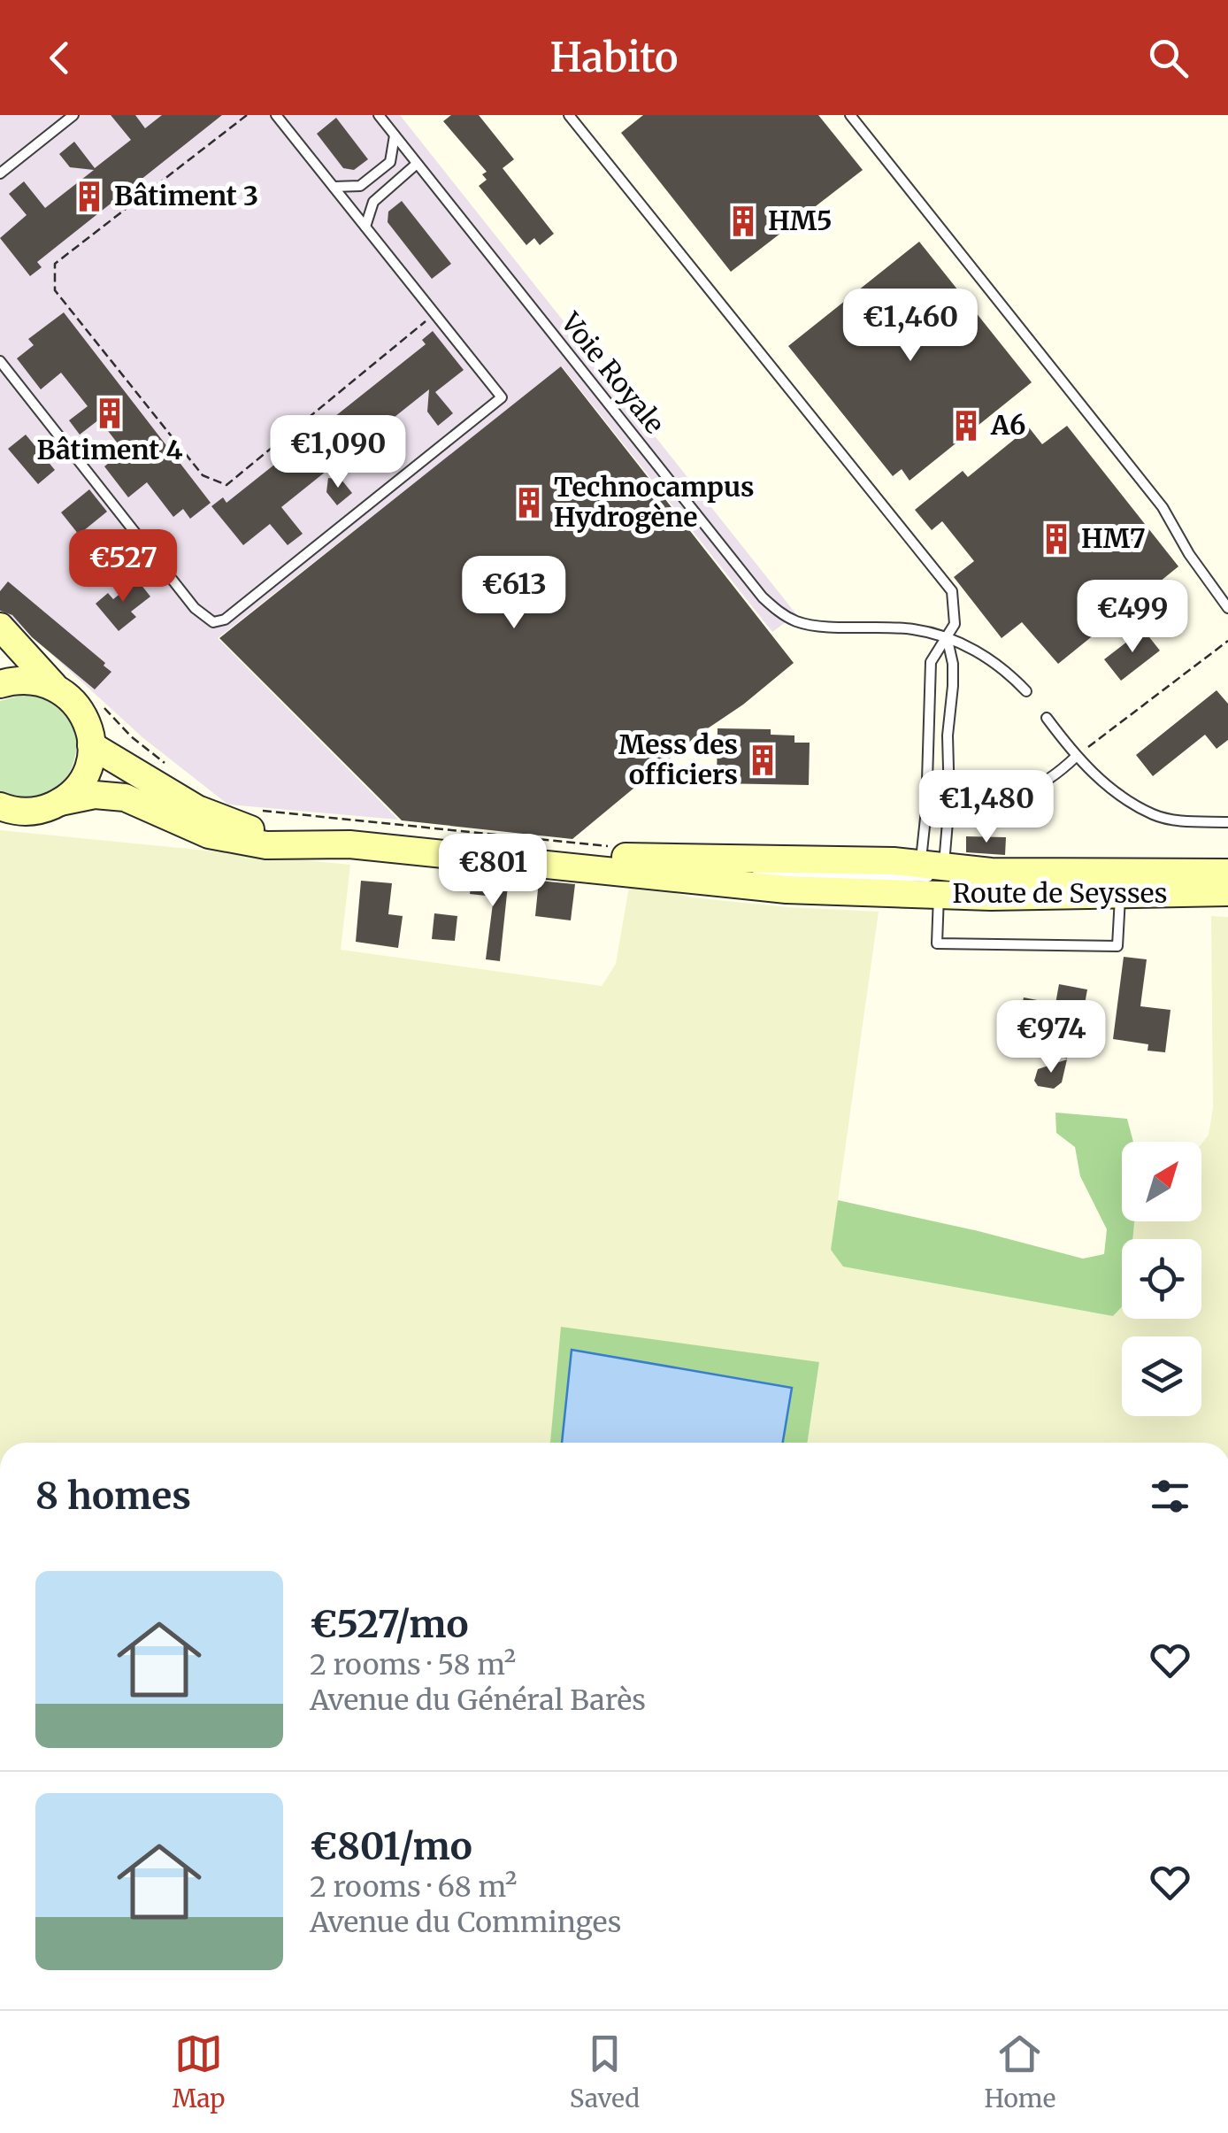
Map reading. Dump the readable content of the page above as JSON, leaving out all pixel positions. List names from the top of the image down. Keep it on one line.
{"streets":{"main road":["Route de Seysses"],"lane":["Voie Royale"]},"places":{"building":["Bâtiment 3","HM5","Bâtiment 4","A6","Technocampus Hydrogène","HM7","Mess des officiers"]},"north":"top right","page":{"header":"Habito","price":["€1,460","€1,090","€527","€613","€499","€1,480","€801","€974"],"heading":"8 homes","list":[{"name":"€527/mo","note":"2 rooms · 58 m² · Avenue du Général Barès"},{"name":"€801/mo","note":"2 rooms · 68 m² · Avenue du Comminges"}],"tabs":["Map","Saved","Home"]}}
